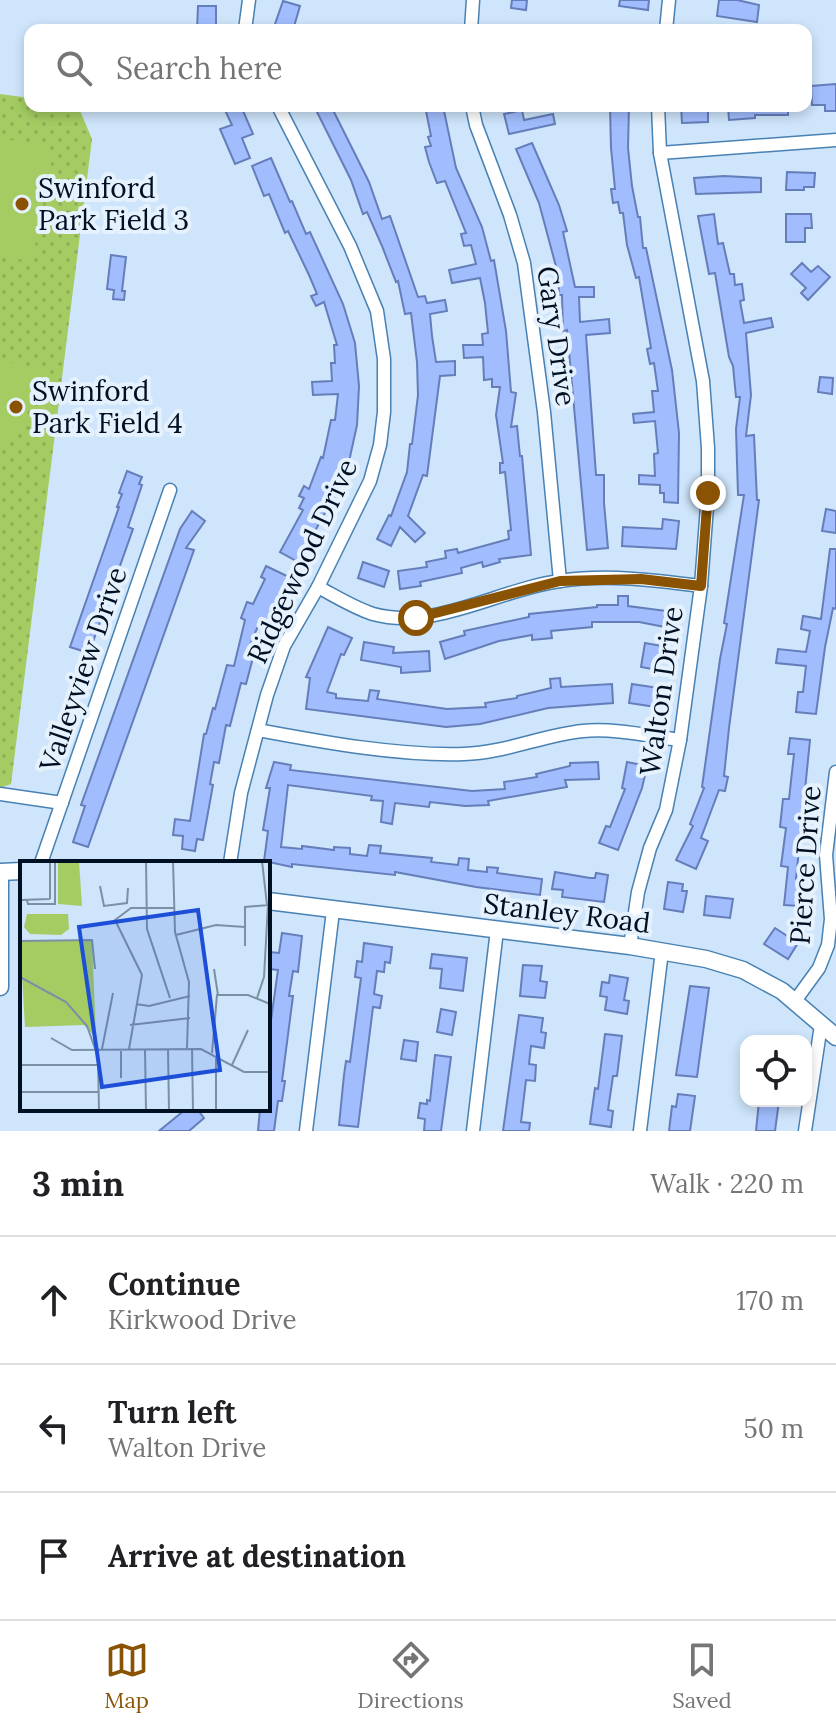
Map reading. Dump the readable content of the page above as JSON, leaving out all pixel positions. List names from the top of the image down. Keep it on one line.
{"streets":{"street":["Gary Drive","Ridgewood Drive","Valleyview Drive","Walton Drive","Pierce Drive","Stanley Road"]},"crossings":[["Walton Drive","Stanley Road"],["Pierce Drive","Stanley Road"]],"places":["Swinford Park Field 3","Swinford Park Field 4"],"page":{"search":"Search here","heading":["3 min","Walk · 220 m"],"list":[["Continue","Kirkwood Drive","170 m"],["Turn left","Walton Drive","50 m"],"Arrive at destination"],"nav":["Map","Directions","Saved"]}}
